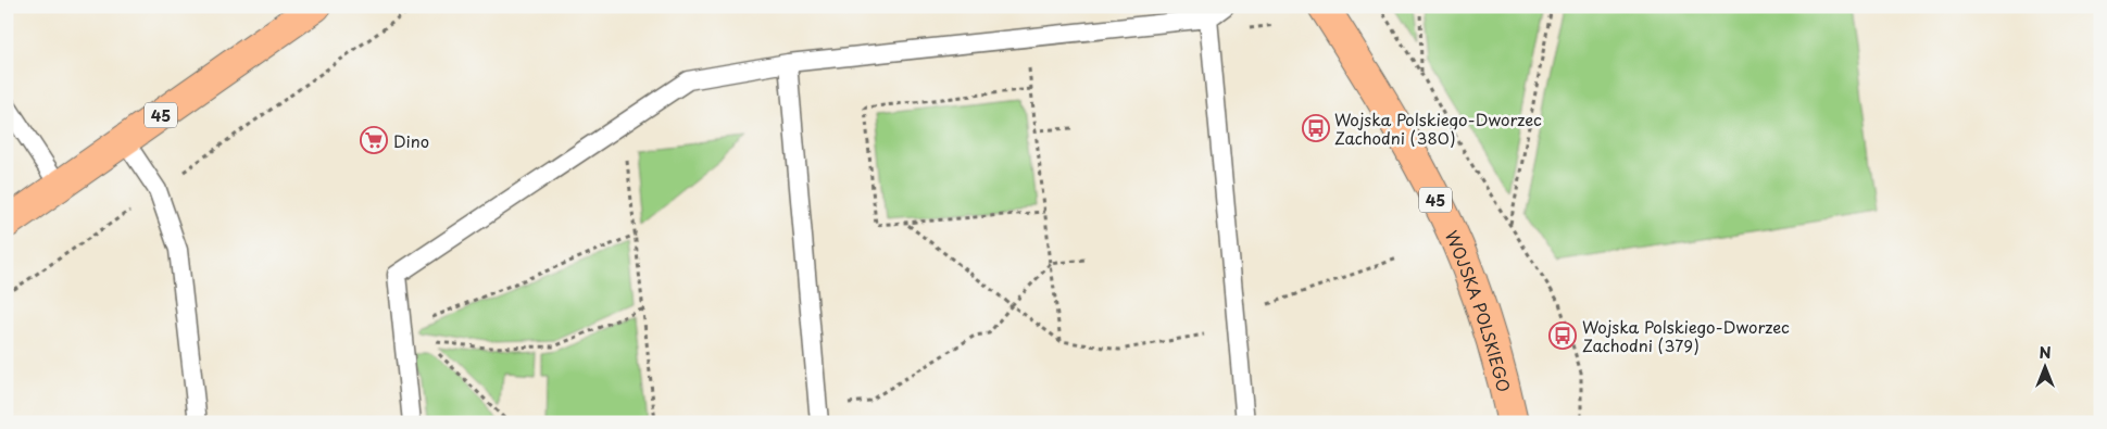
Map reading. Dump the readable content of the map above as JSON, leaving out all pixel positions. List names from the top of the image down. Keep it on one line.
{"streets":{"main road":["45","WOJSKA POLSKIEGO"]},"places":{"bus stop":["Wojska Polskiego-Dworzec Zachodni (380)","Wojska Polskiego-Dworzec Zachodni (379)"],"supermarket":["Dino"]},"north":"top"}
